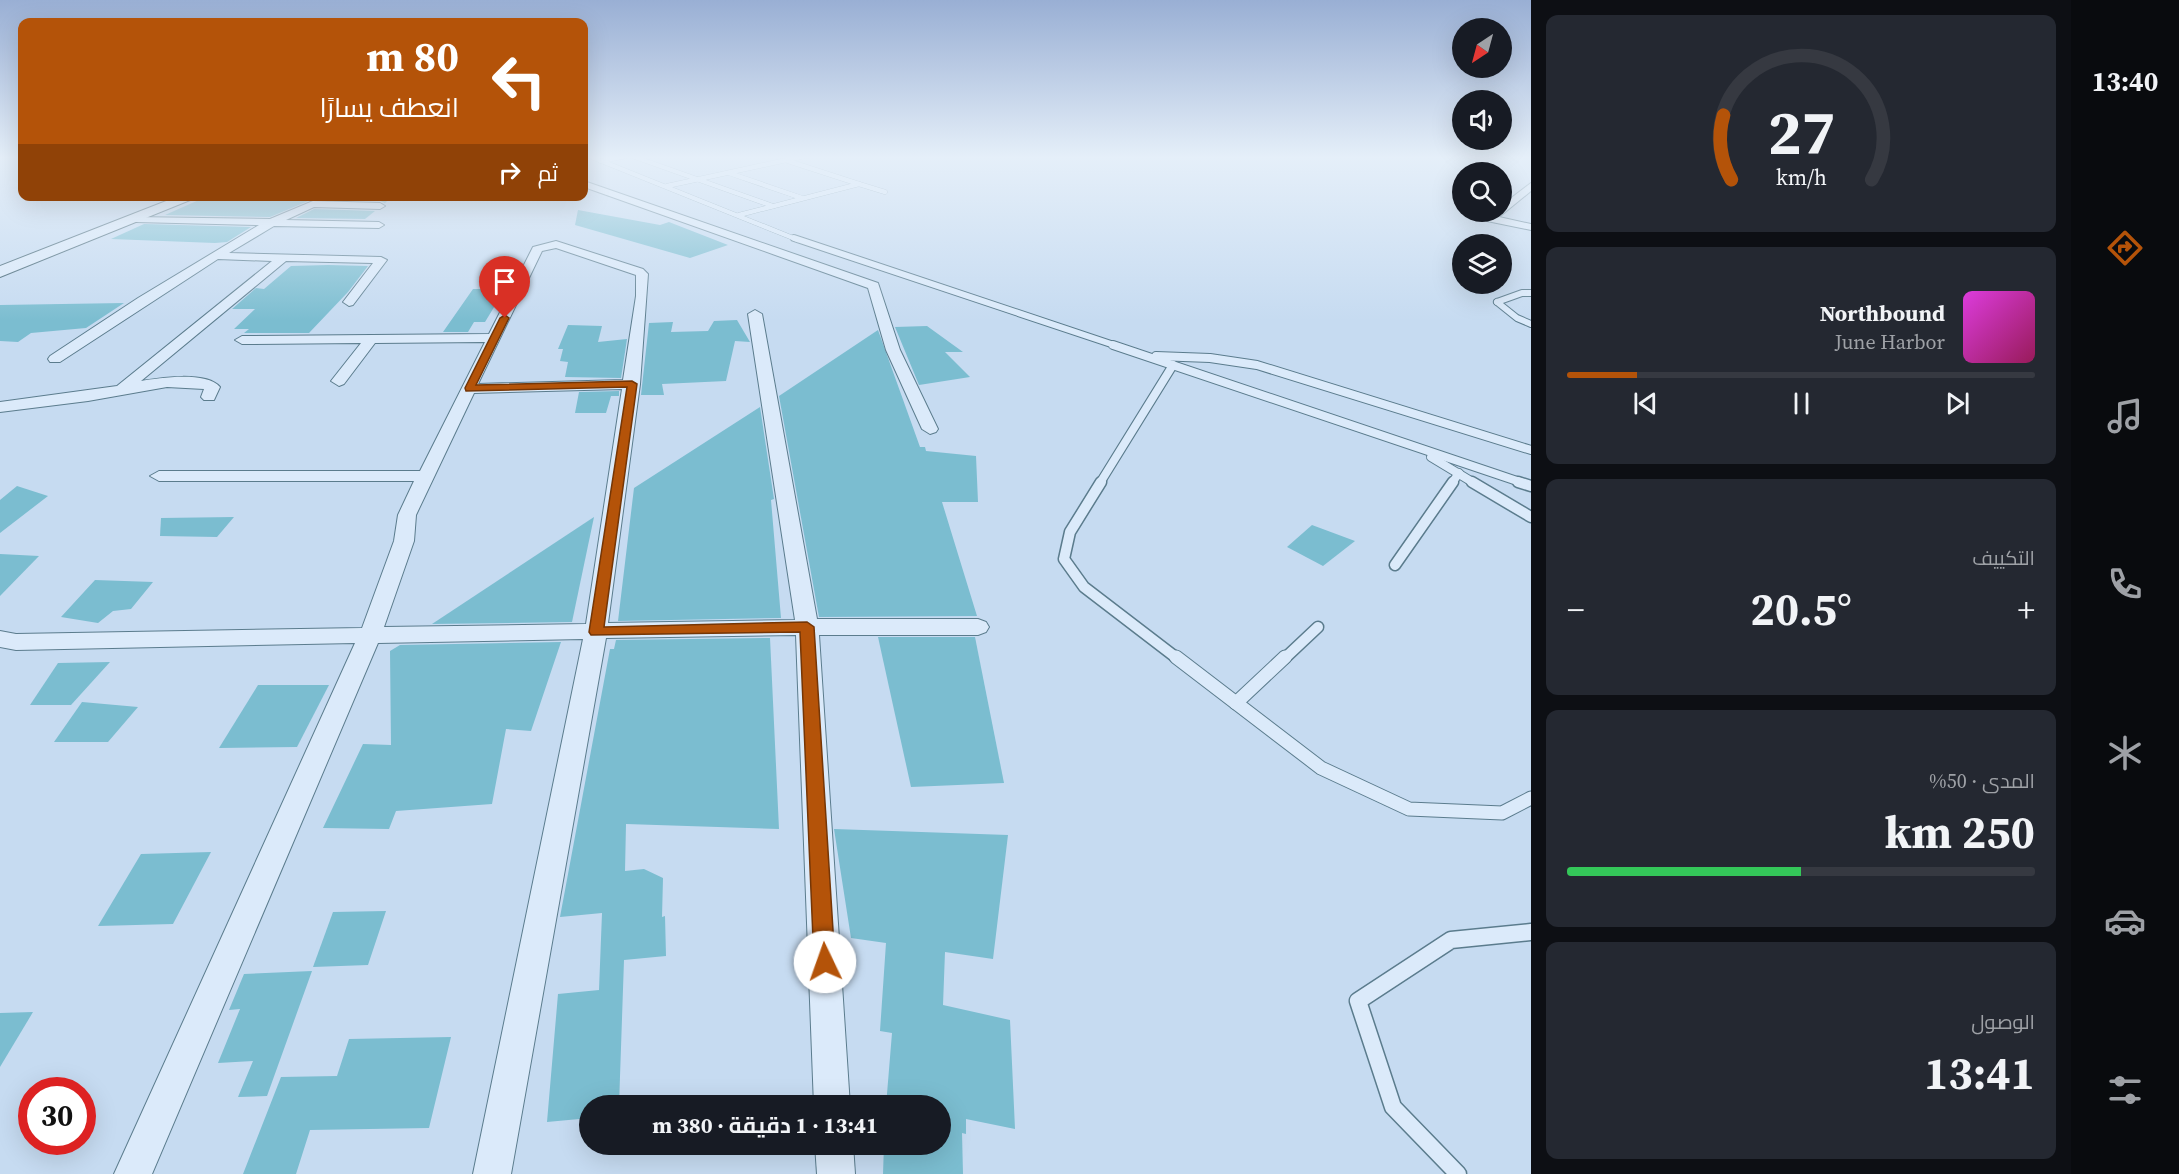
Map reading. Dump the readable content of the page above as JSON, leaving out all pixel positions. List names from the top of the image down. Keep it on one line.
{"north":"bottom left","page":{"tabs":"13:40","turn":["80 m","انعطف يسارًا"],"then":"ثم","song":["Northbound","June Harbor"],"tile":["التكييف",["المدى · 50%","250 km"],["الوصول","13:41"]],"heat":["−","20.5°","+"],"limit":"30","trip":"13:41 · 1 دقيقة · 380 m","gauge":["27","km/h"]}}
